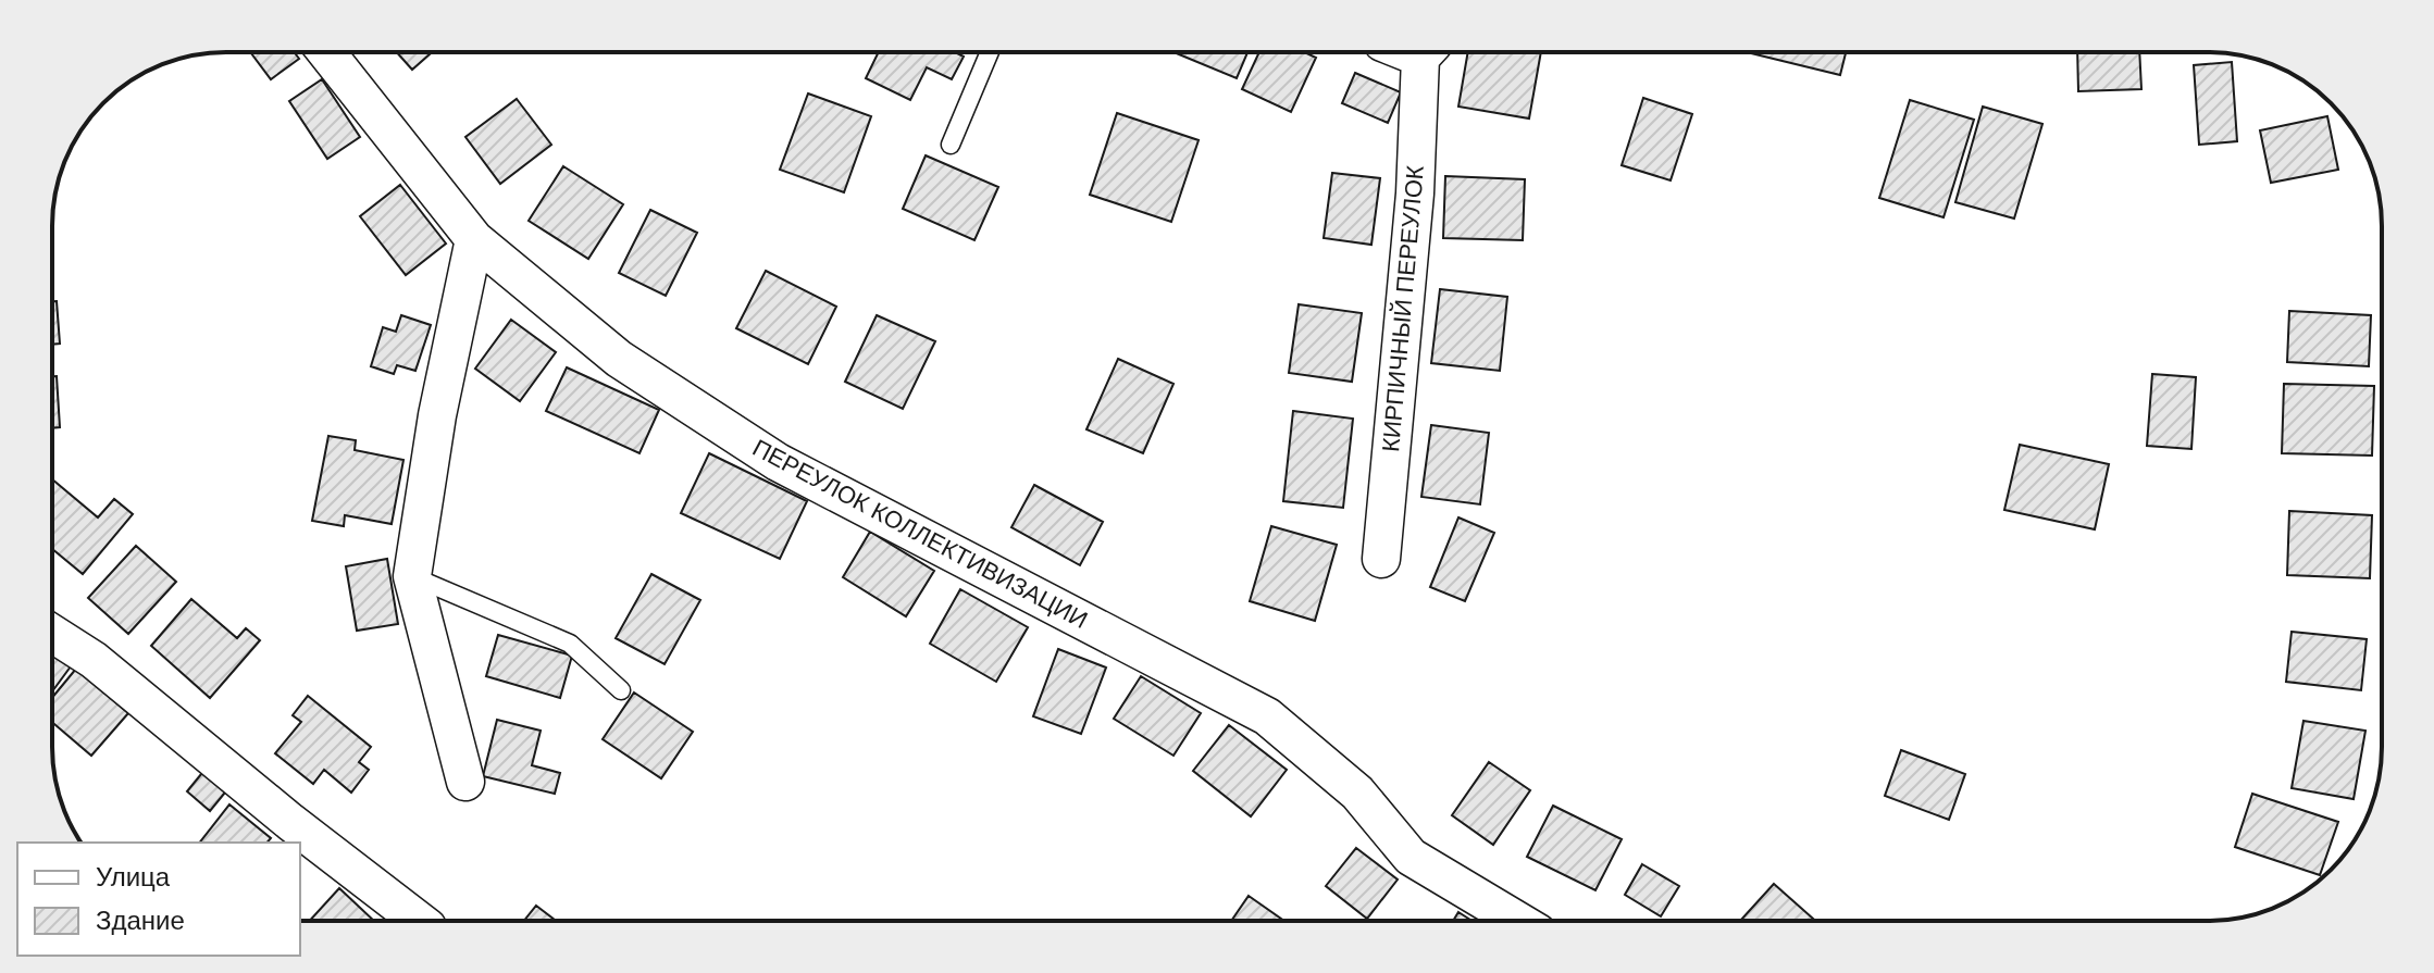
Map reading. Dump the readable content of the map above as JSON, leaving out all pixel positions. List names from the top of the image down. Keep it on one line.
{"streets":{"street":["КИРПИЧНЫЙ ПЕРЕУЛОК","ПЕРЕУЛОК КОЛЛЕКТИВИЗАЦИИ"]},"legend":["Улица","Здание"]}
